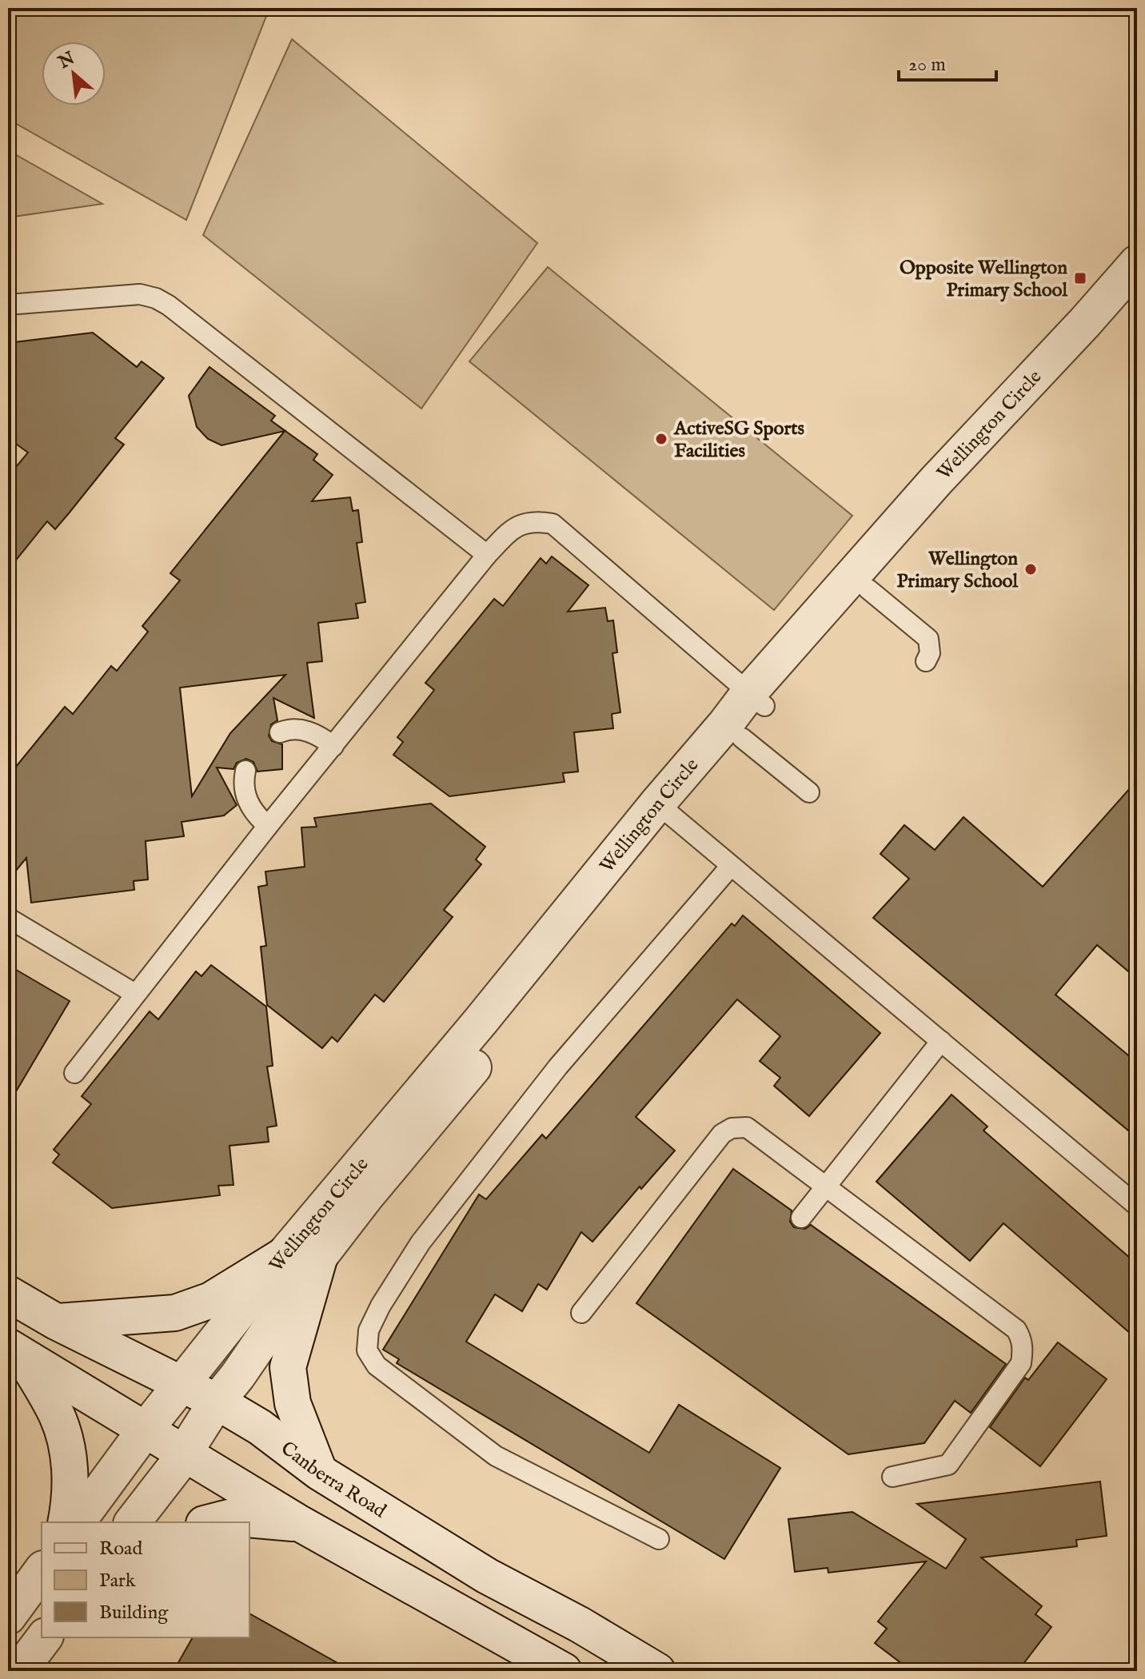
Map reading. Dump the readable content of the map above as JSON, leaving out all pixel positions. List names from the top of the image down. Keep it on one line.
{"streets":{"street":["Wellington Circle","Canberra Road"]},"crossings":[["Wellington Circle","Canberra Road"]],"places":{"transit":["Opposite Wellington Primary School"],"other":["ActiveSG Sports Facilities","Wellington Primary School"]},"legend":["Road","Park","Building"],"scale_bar":"20 m","north":"top left"}
